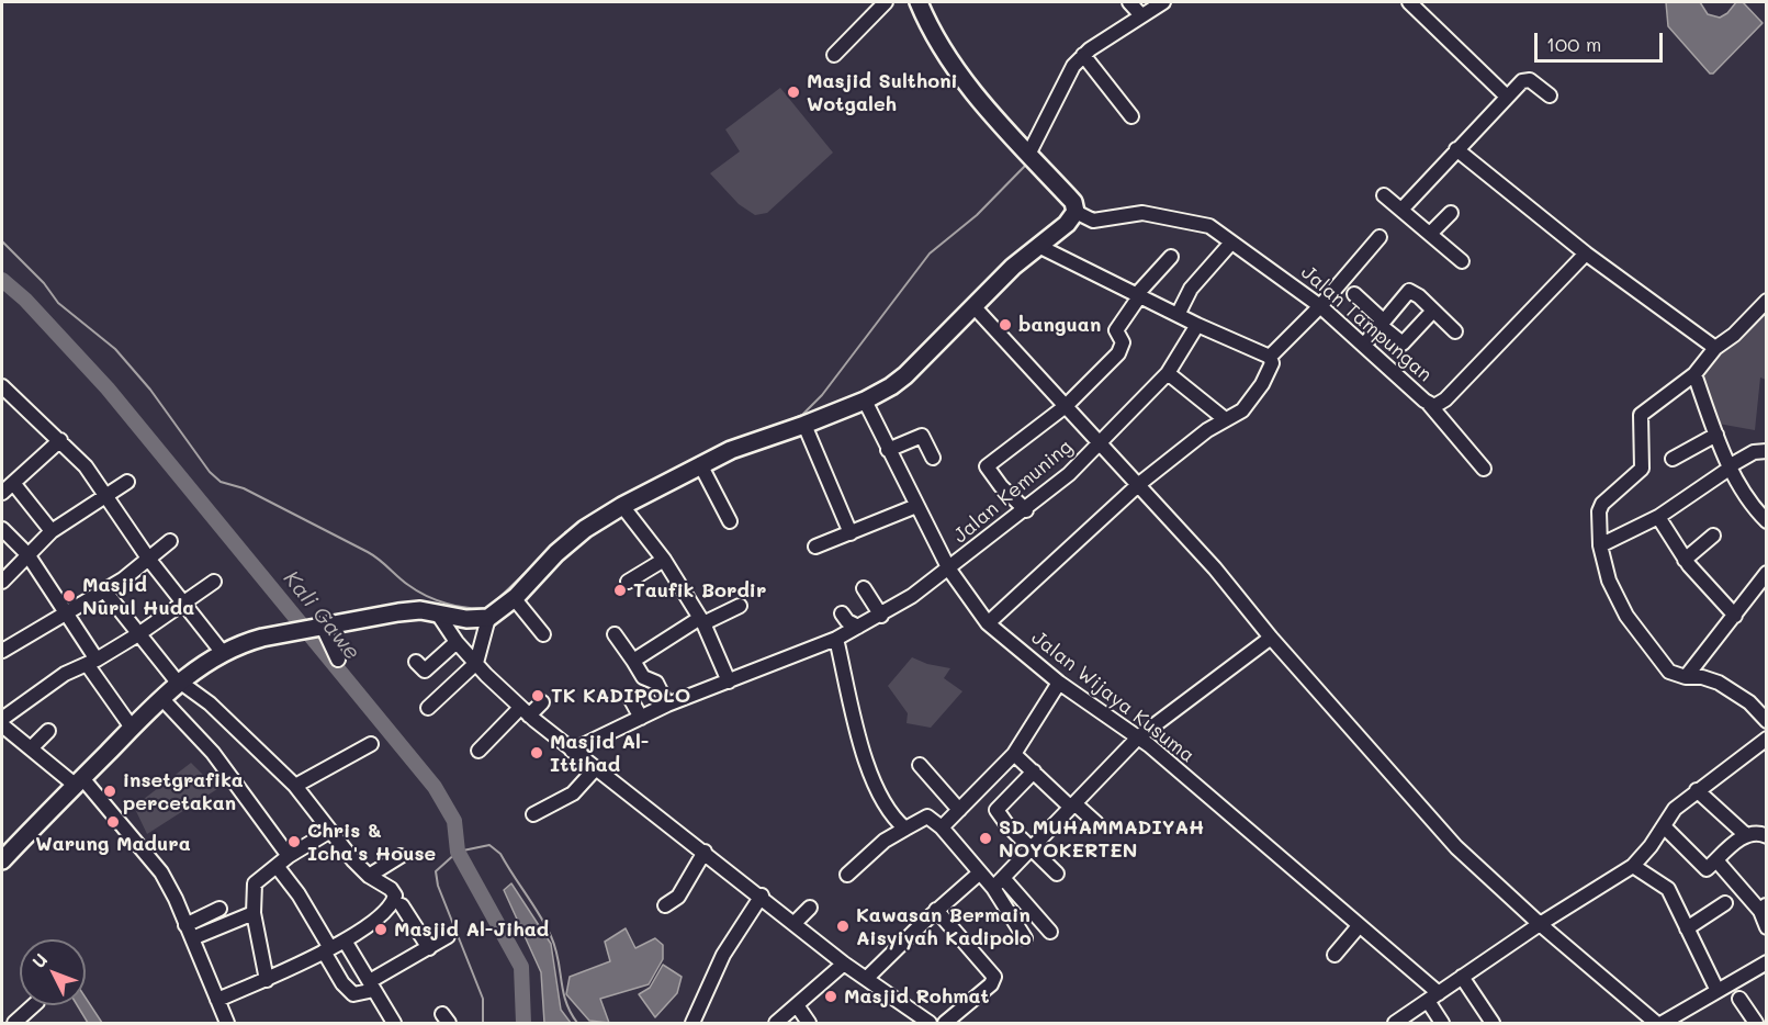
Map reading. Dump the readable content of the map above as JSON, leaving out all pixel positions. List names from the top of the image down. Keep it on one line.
{"streets":{"street":["Jalan Tampungan","Jalan Kemuning","Jalan Wijaya Kusuma"]},"crossings":[["Jalan Kemuning","Jalan Wijaya Kusuma"]],"water":["Kali Gawe"],"places":["Masjid Sulthoni Wotgaleh","banguan","Taufik Bordir","Masjid Nurul Huda","TK KADIPOLO","Masjid Al- Ittihad","insetgrafika percetakan","Warung Madura","SD MUHAMMADIYAH NOYOKERTEN","Chris & Icha's House","Kawasan Bermain Aisyiyah Kadipolo","Masjid Al-Jihad","Masjid Rohmat"],"scale_bar":"100 m","north":"top left"}
